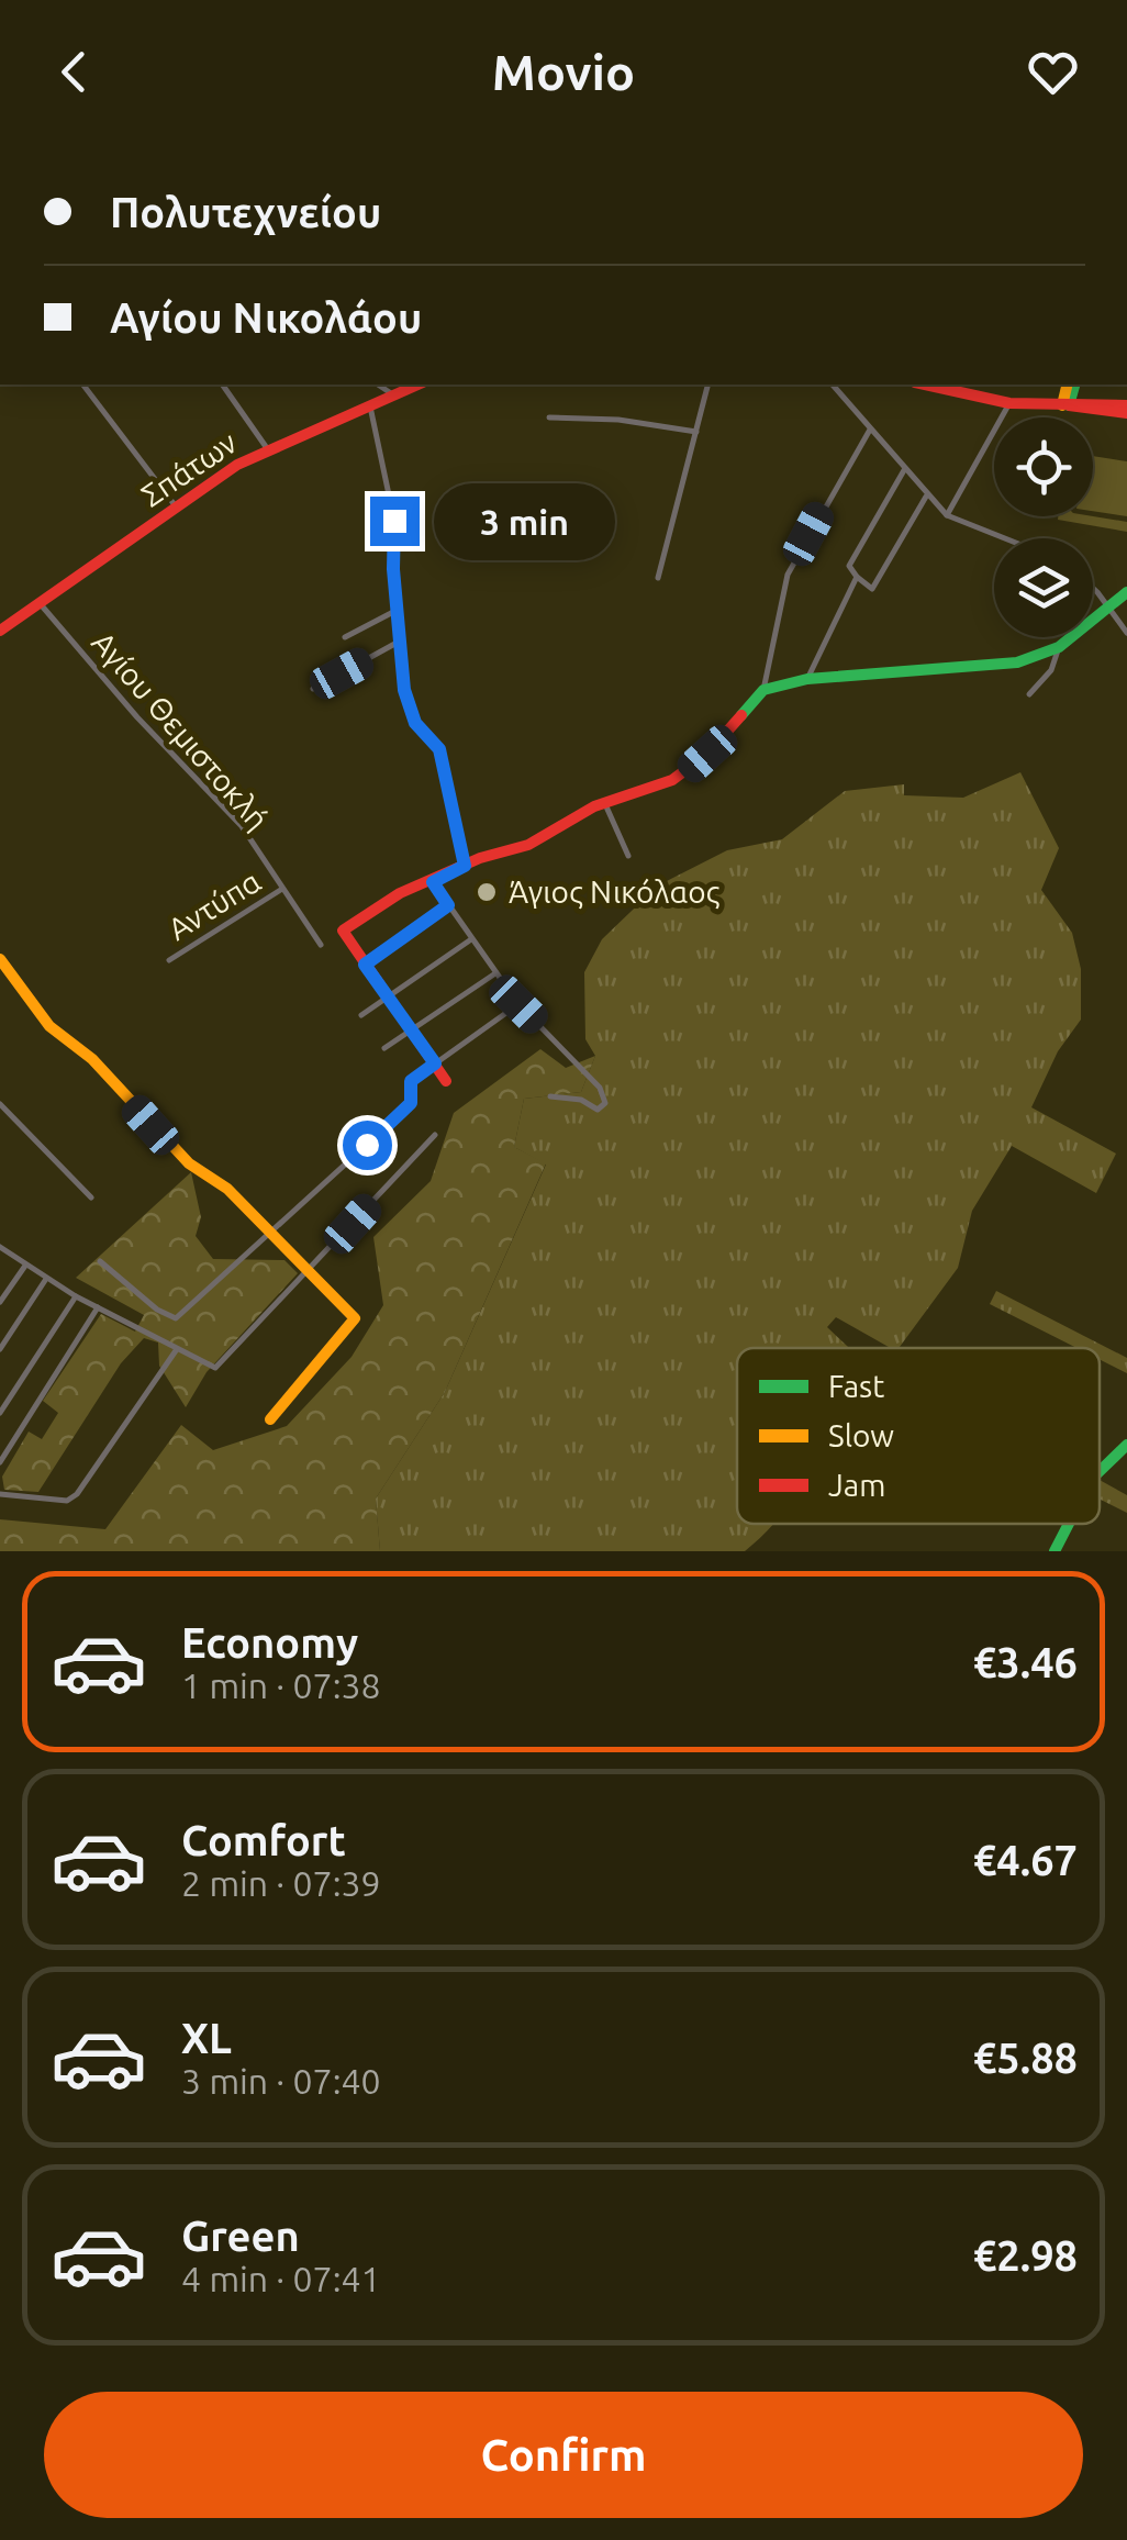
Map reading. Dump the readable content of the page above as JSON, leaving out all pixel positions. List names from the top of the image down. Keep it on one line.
{"streets":{"street":["Σπάτων","Αγίου Θεμιστοκλή","Αντύπα"]},"crossings":[["Σπάτων","Αγίου Θεμιστοκλή"],["Αγίου Θεμιστοκλή","Αντύπα"]],"places":["Άγιος Νικόλαος"],"legend":["Fast","Slow","Jam"],"page":{"header":"Movio","banner":["Πολυτεχνείου","Αγίου Νικολάου"],"bubble":"3 min","list":[{"name":"Economy","note":"1 min · 07:38","value":"€3.46"},{"name":"Comfort","note":"2 min · 07:39","value":"€4.67"},{"name":"XL","note":"3 min · 07:40","value":"€5.88"},{"name":"Green","note":"4 min · 07:41","value":"€2.98"}],"buttons":"Confirm"}}
